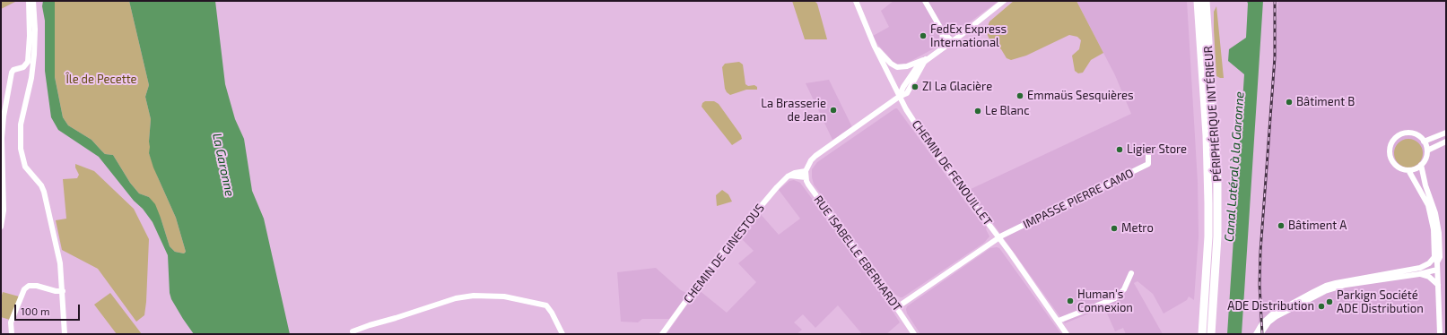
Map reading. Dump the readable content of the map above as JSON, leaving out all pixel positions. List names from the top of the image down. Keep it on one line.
{"streets":{"highway":["PÉRIPHÉRIQUE INTÉRIEUR"],"street":["CHEMIN DE FENOUILLET","IMPASSE PIERRE CAMO","CHEMIN DE GINESTOUS","RUE ISABELLE EBERHARDT"]},"crossings":[["CHEMIN DE FENOUILLET","IMPASSE PIERRE CAMO"],["CHEMIN DE GINESTOUS","RUE ISABELLE EBERHARDT"]],"water":["La Garonne","Canal Latéral à la Garonne"],"parks":["Île de Pecette"],"places":["FedEx Express International","ZI La Glacière","Emmaüs Sesquières","Bâtiment B","La Brasserie de Jean","Le Blanc","Ligier Store","Bâtiment A","Metro","Human's Connexion","Parkign Société ADE Distribution","ADE Distribution"],"scale_bar":"100 m"}
